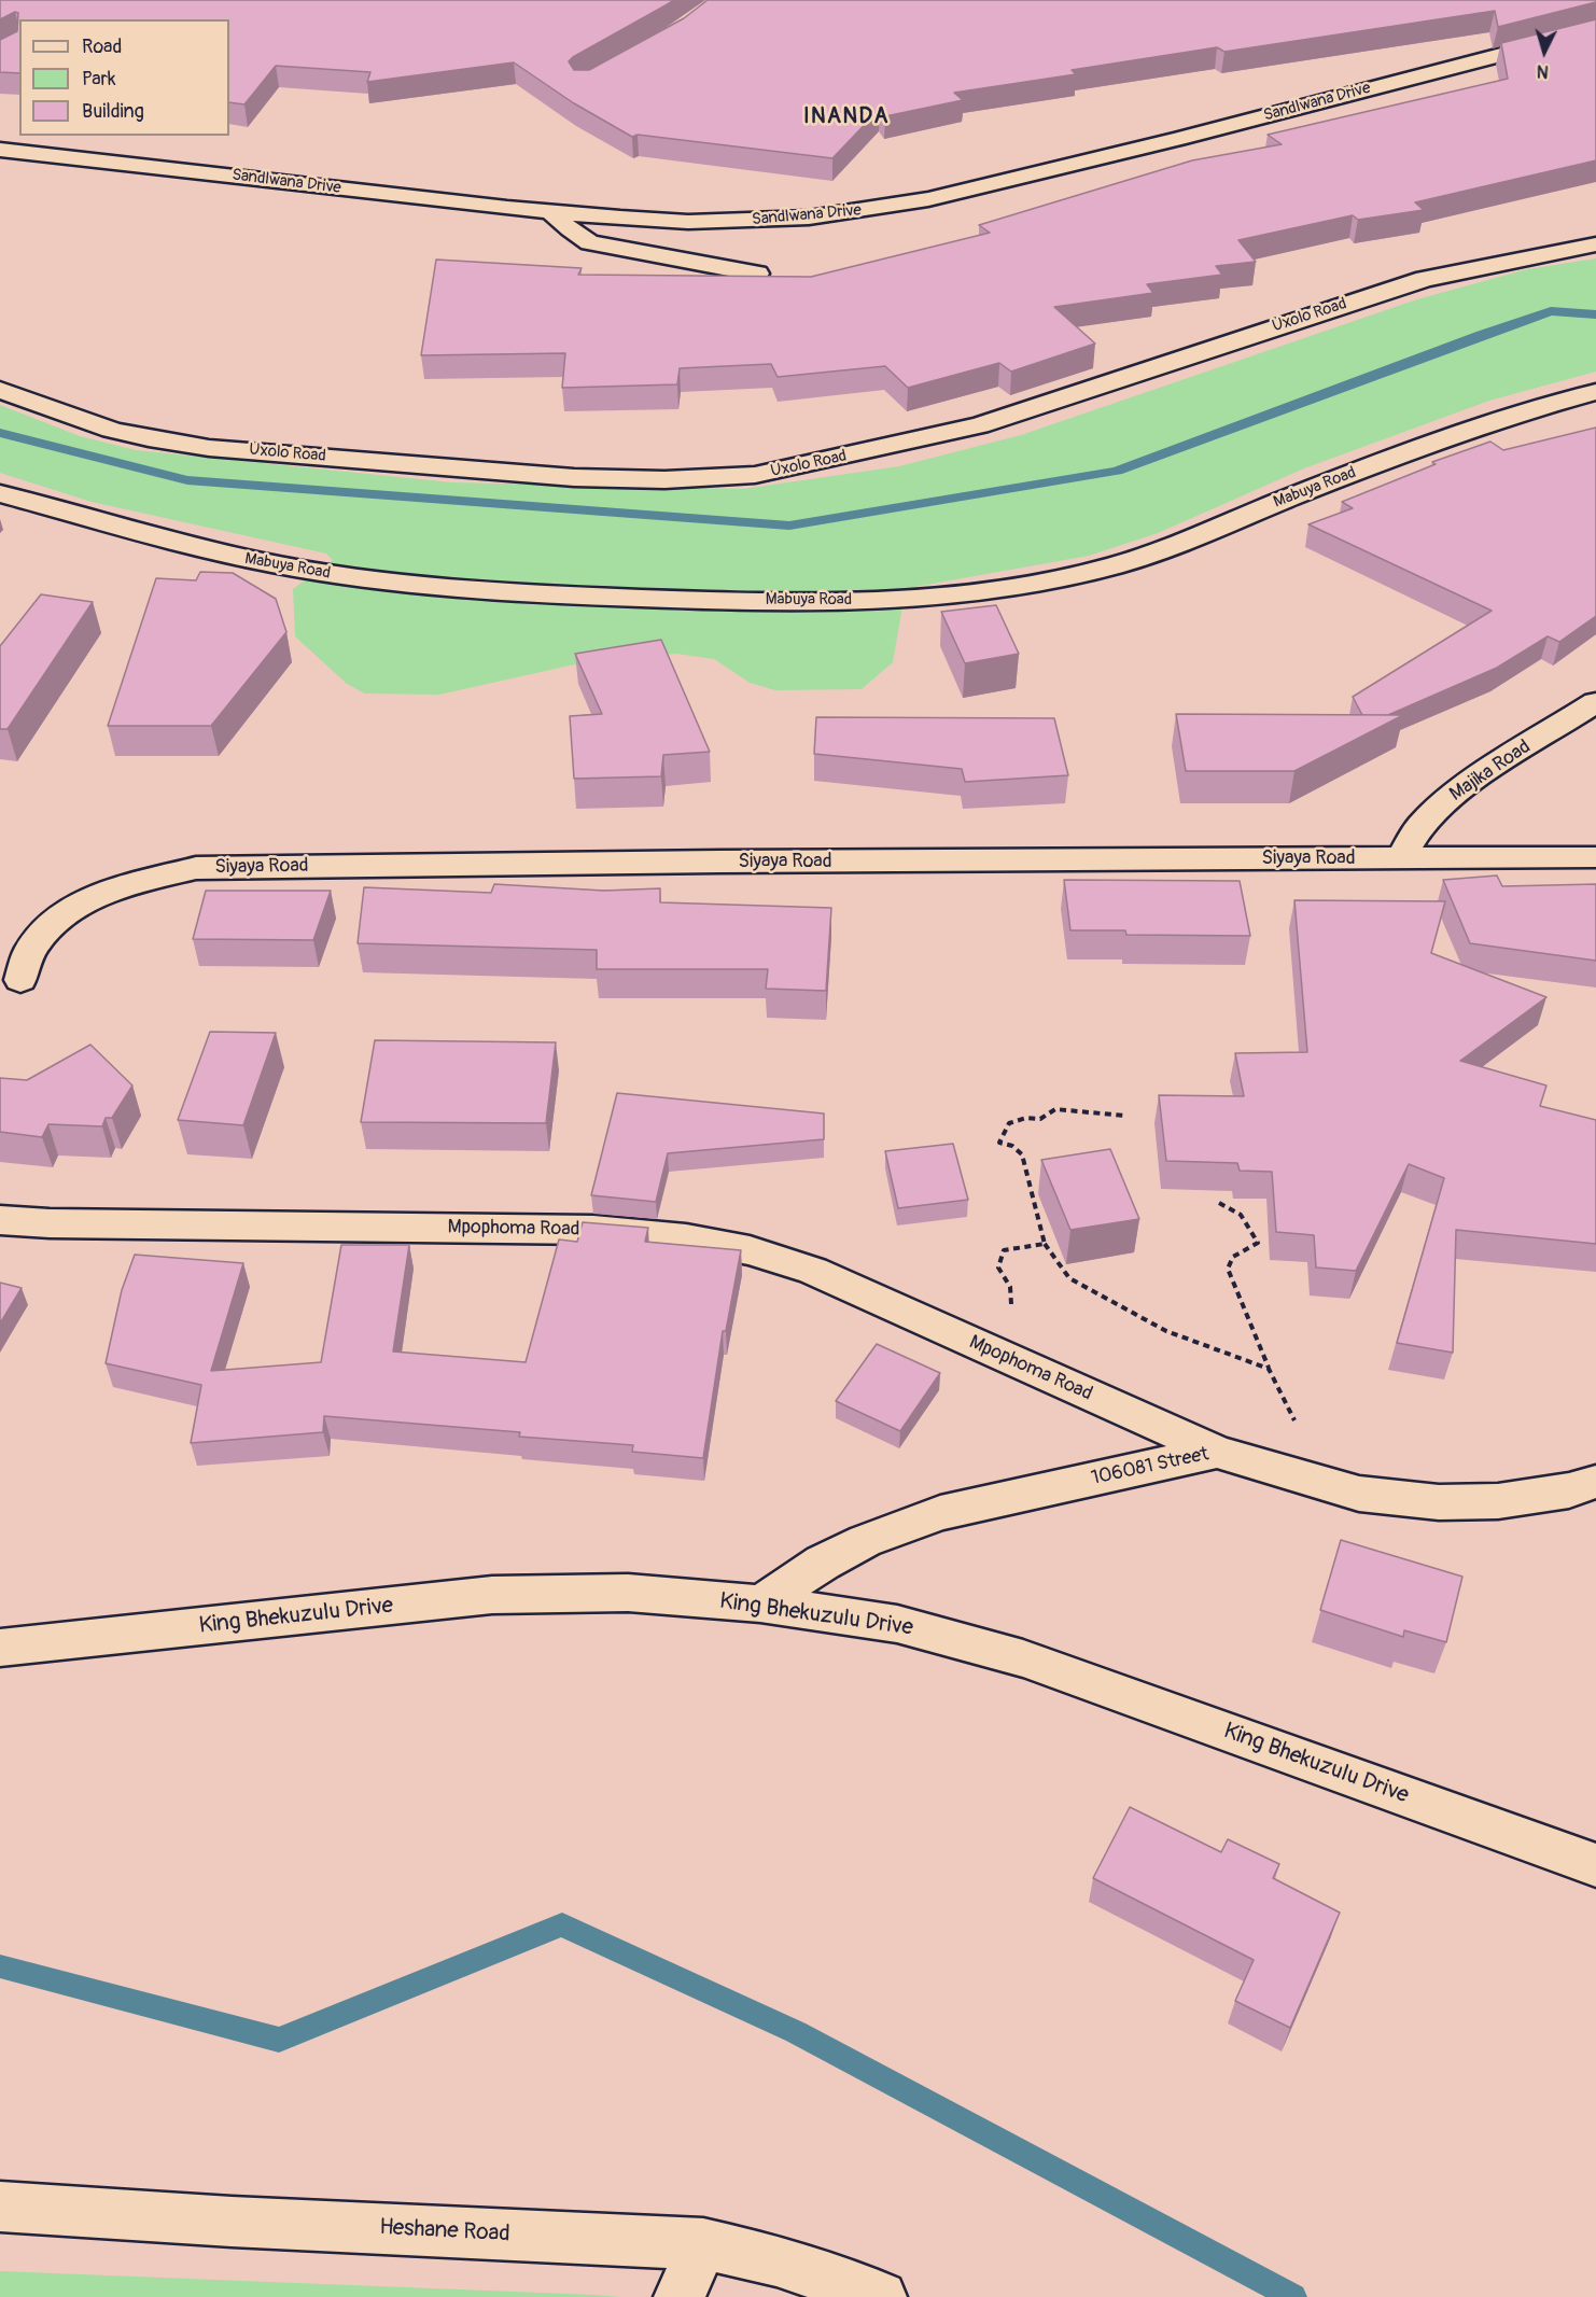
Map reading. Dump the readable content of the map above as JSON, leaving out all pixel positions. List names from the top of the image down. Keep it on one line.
{"streets":{"street":["Sandlwana Drive","Uxolo Road","Mabuya Road","Majika Road","Siyaya Road","Mpophoma Road","106081 Street","King Bhekuzulu Drive","Heshane Road"]},"crossings":[["Majika Road","Siyaya Road"],["Mpophoma Road","106081 Street"],["106081 Street","King Bhekuzulu Drive"]],"districts":["INANDA"],"legend":["Road","Park","Building"],"north":"bottom"}
